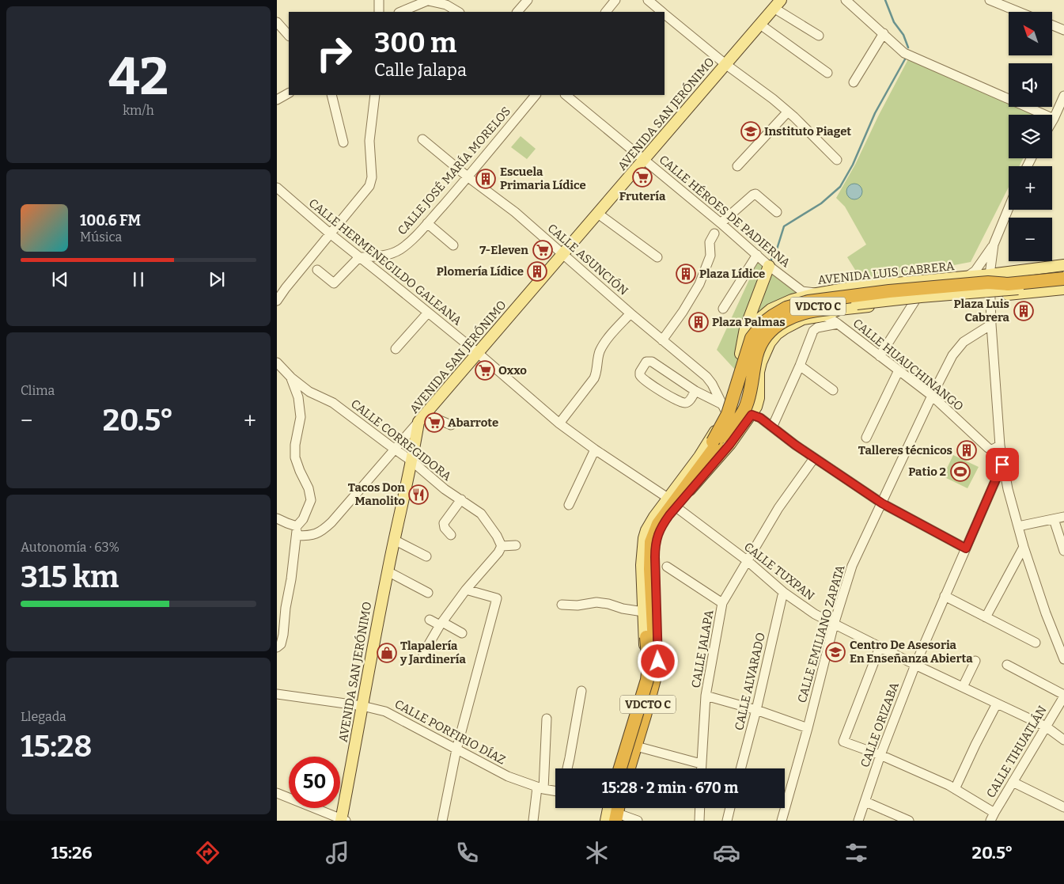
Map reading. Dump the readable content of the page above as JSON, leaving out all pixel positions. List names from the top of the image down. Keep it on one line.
{"streets":{"highway":["VDCTO C"],"main road":["AVENIDA SAN JERÓNIMO","AVENIDA LUIS CABRERA"],"street":["CALLE JOSÉ MARÍA MORELOS","CALLE HÉROES DE PADIERNA","CALLE ASUNCIÓN","CALLE HERMENEGILDO GALEANA","CALLE HUAUCHINANGO","CALLE CORREGIDORA","CALLE TUXPAN","CALLE EMILIANO ZAPATA","CALLE JALAPA","CALLE ALVARADO","CALLE ORIZABA","CALLE PORFIRIO DÍAZ","CALLE TIHUATLÁN"]},"crossings":[["AVENIDA SAN JERÓNIMO","CALLE HÉROES DE PADIERNA"],["AVENIDA SAN JERÓNIMO","CALLE ASUNCIÓN"],["AVENIDA SAN JERÓNIMO","CALLE HERMENEGILDO GALEANA"],["AVENIDA SAN JERÓNIMO","CALLE CORREGIDORA"],["AVENIDA SAN JERÓNIMO","CALLE PORFIRIO DÍAZ"],["CALLE JOSÉ MARÍA MORELOS","CALLE ASUNCIÓN"],["CALLE JOSÉ MARÍA MORELOS","CALLE HERMENEGILDO GALEANA"],["CALLE HÉROES DE PADIERNA","AVENIDA LUIS CABRERA"],["CALLE ASUNCIÓN","AVENIDA LUIS CABRERA"],["CALLE HERMENEGILDO GALEANA","AVENIDA LUIS CABRERA"],["AVENIDA LUIS CABRERA","VDCTO C"],["AVENIDA LUIS CABRERA","CALLE HUAUCHINANGO"],["AVENIDA LUIS CABRERA","CALLE TUXPAN"],["CALLE HUAUCHINANGO","CALLE EMILIANO ZAPATA"],["CALLE TUXPAN","CALLE EMILIANO ZAPATA"],["CALLE TUXPAN","CALLE JALAPA"],["CALLE TUXPAN","CALLE ALVARADO"],["CALLE TUXPAN","CALLE ORIZABA"],["CALLE TUXPAN","CALLE TIHUATLÁN"]],"places":{"school or university":["Instituto Piaget","Centro De Asesoria En Enseñanza Abierta"],"supermarket":["Frutería","7-Eleven","Oxxo","Abarrote"],"building":["Escuela Primaria Lídice","Plomería Lídice","Plaza Lídice","Plaza Luis Cabrera","Plaza Palmas","Talleres técnicos"],"sports":["Patio 2"],"restaurant":["Tacos Don Manolito"],"shop":["Tlapalería y Jardinería"]},"north":"top left","page":{"tile":[["42","km/h"],"Clima",["Autonomía · 63%","315 km"],["Llegada","15:28"]],"map_buttons":["+","−"],"turn":["300 m","Calle Jalapa"],"song":["100.6 FM","Música"],"heat":["−","20.5°","+"],"limit":"50","trip":"15:28 · 2 min · 670 m","tabs":["15:26","20.5°"]}}
